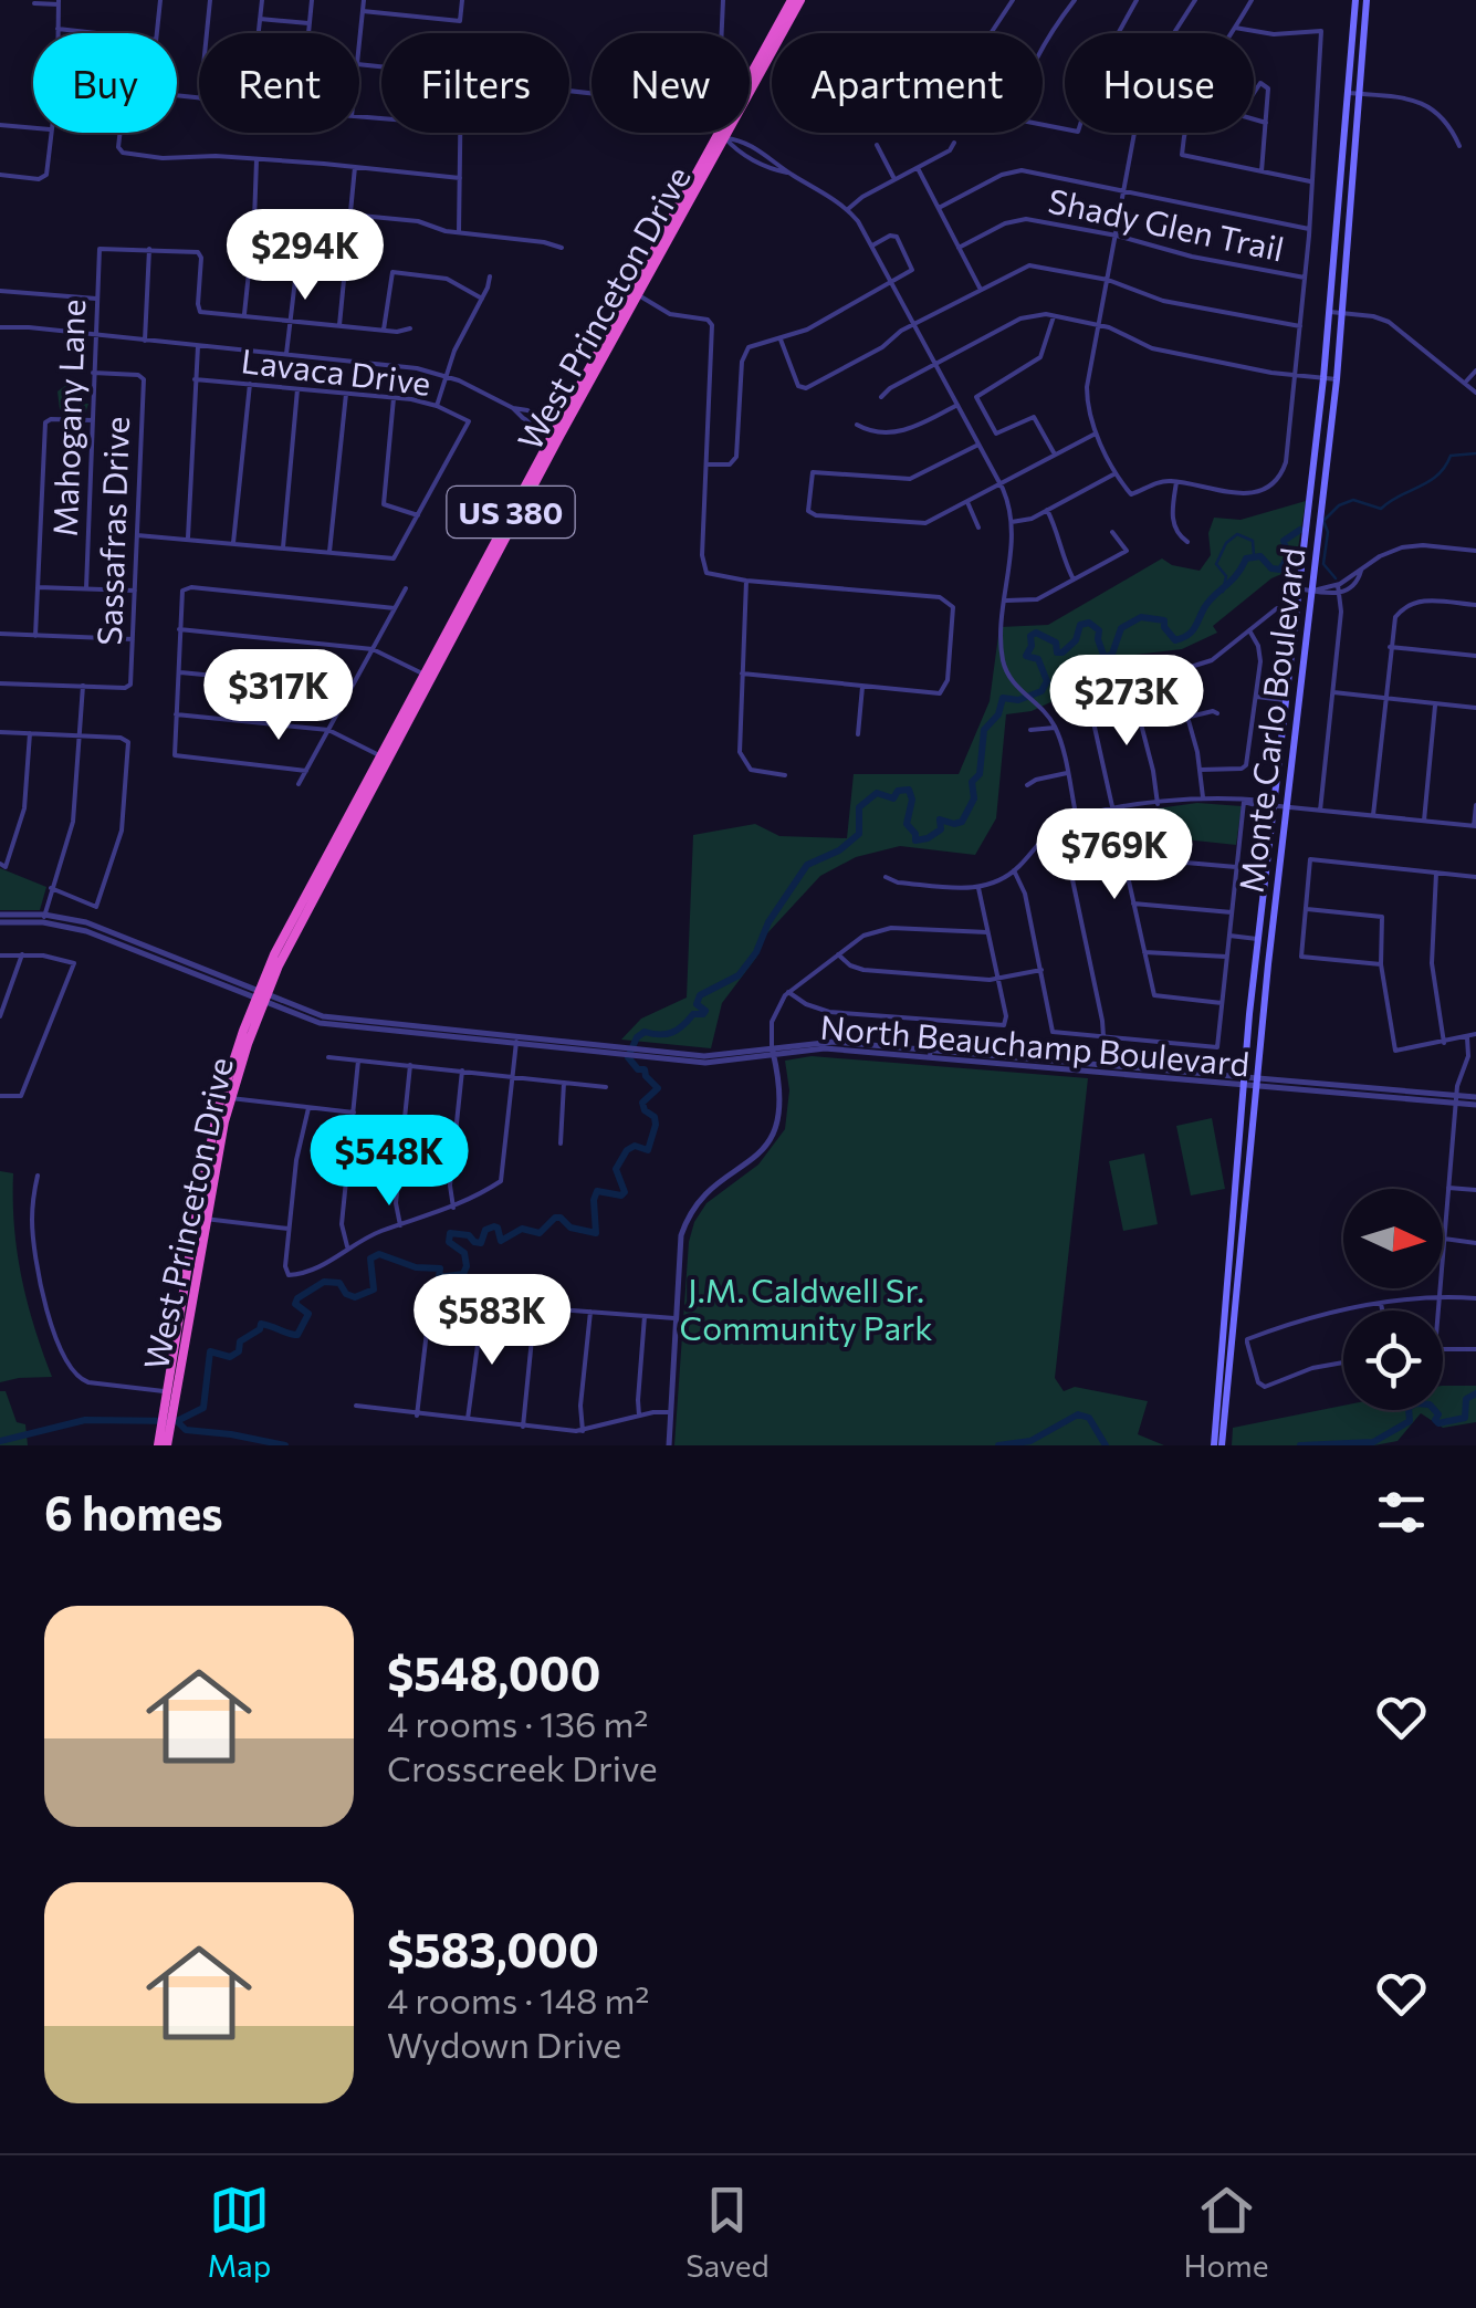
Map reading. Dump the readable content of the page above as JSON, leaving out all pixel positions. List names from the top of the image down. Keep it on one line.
{"streets":{"highway":["West Princeton Drive","US 380"],"main road":["Monte Carlo Boulevard"],"street":["Shady Glen Trail","Lavaca Drive","Mahogany Lane","Sassafras Drive","North Beauchamp Boulevard"]},"crossings":[["West Princeton Drive","North Beauchamp Boulevard"],["Mahogany Lane","Sassafras Drive"],["Monte Carlo Boulevard","North Beauchamp Boulevard"]],"parks":["J.M. Caldwell Sr. Community Park"],"north":"right","page":{"chip":["Buy","Rent","Filters","New","Apartment","House"],"price":["$294K","$317K","$273K","$769K","$548K","$583K"],"heading":"6 homes","list":[{"name":"$548,000","note":"4 rooms · 136 m² · Crosscreek Drive"},{"name":"$583,000","note":"4 rooms · 148 m² · Wydown Drive"}],"tabs":["Map","Saved","Home"]}}
